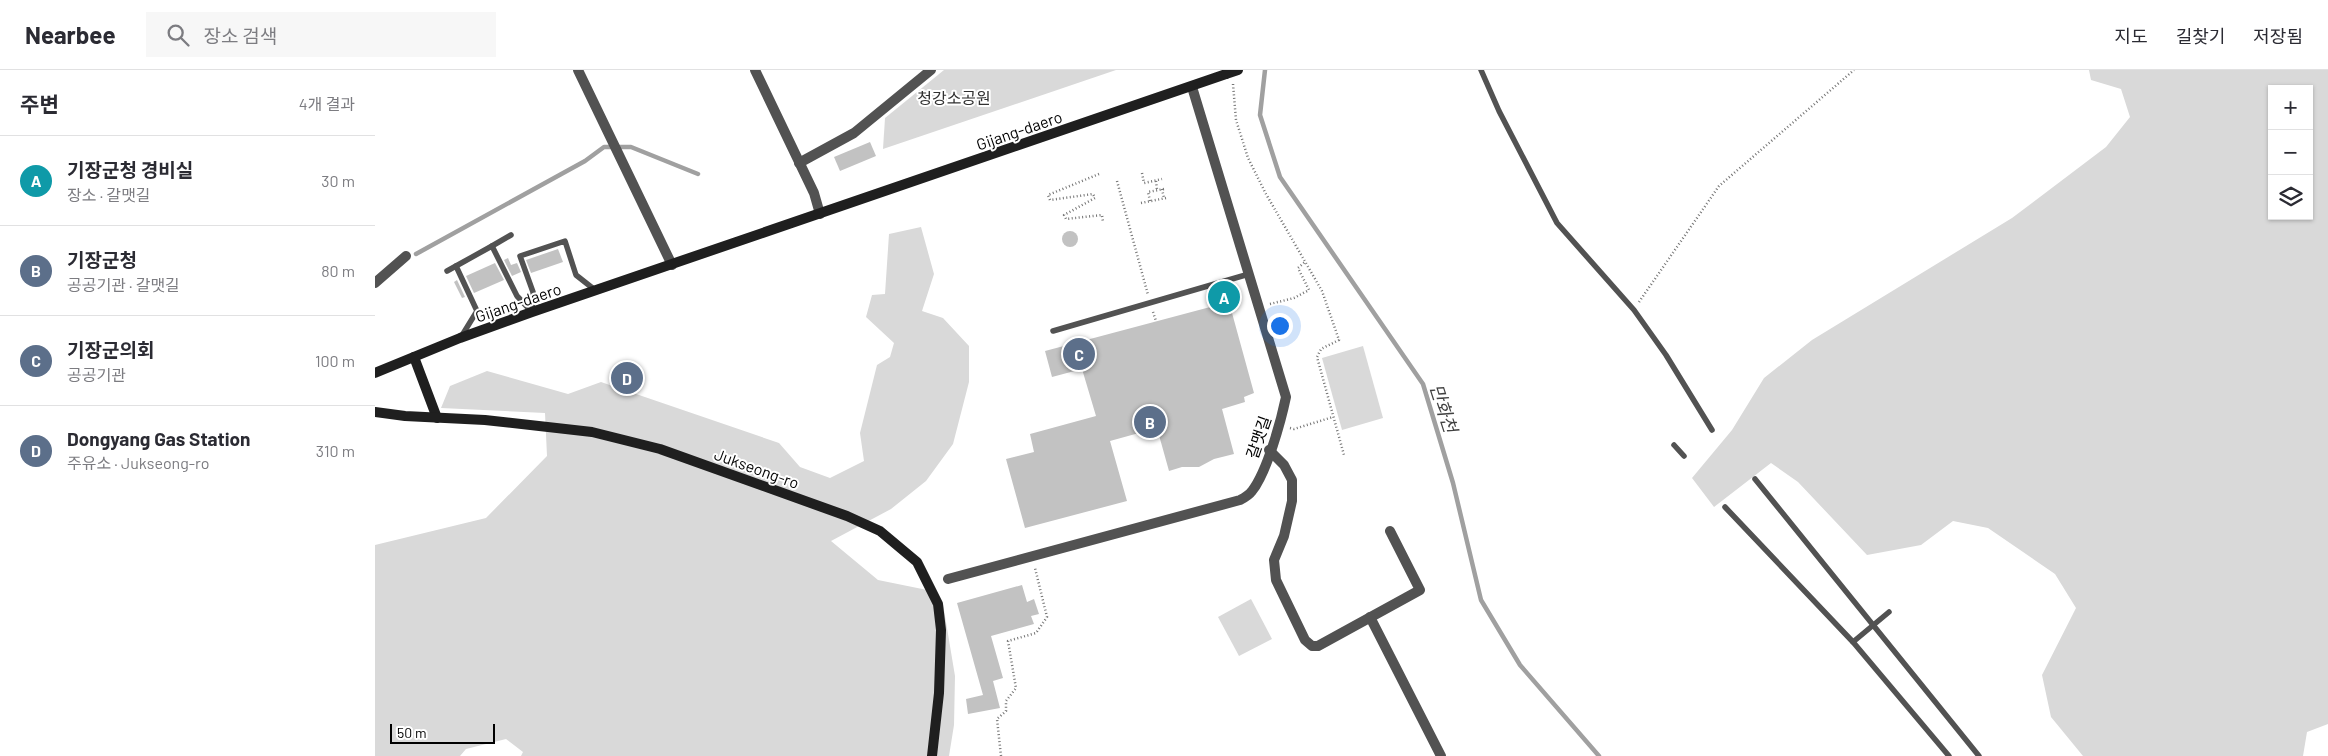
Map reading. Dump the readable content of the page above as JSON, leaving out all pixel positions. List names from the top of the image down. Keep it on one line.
{"streets":{"main road":["Gijang-daero","Jukseong-ro"],"street":["갈맷길"]},"crossings":[["Gijang-daero","갈맷길"]],"water":["만화천"],"parks":["청강소공원"],"scale_bar":"50 m","page":{"header":"Nearbee","search":"장소 검색","nav":["지도","길찾기","저장됨"],"heading":["주변","4개 결과"],"map_buttons":["+","−"],"list":[{"mark":"A","name":"기장군청 경비실","note":"장소 · 갈맷길","value":"30 m"},{"mark":"B","name":"기장군청","note":"공공기관 · 갈맷길","value":"80 m"},{"mark":"C","name":"기장군의회","note":"공공기관","value":"100 m"},{"mark":"D","name":"Dongyang Gas Station","note":"주유소 · Jukseong-ro","value":"310 m"}],"pins":["A","C","D","B"],"scale":"50 m"}}
